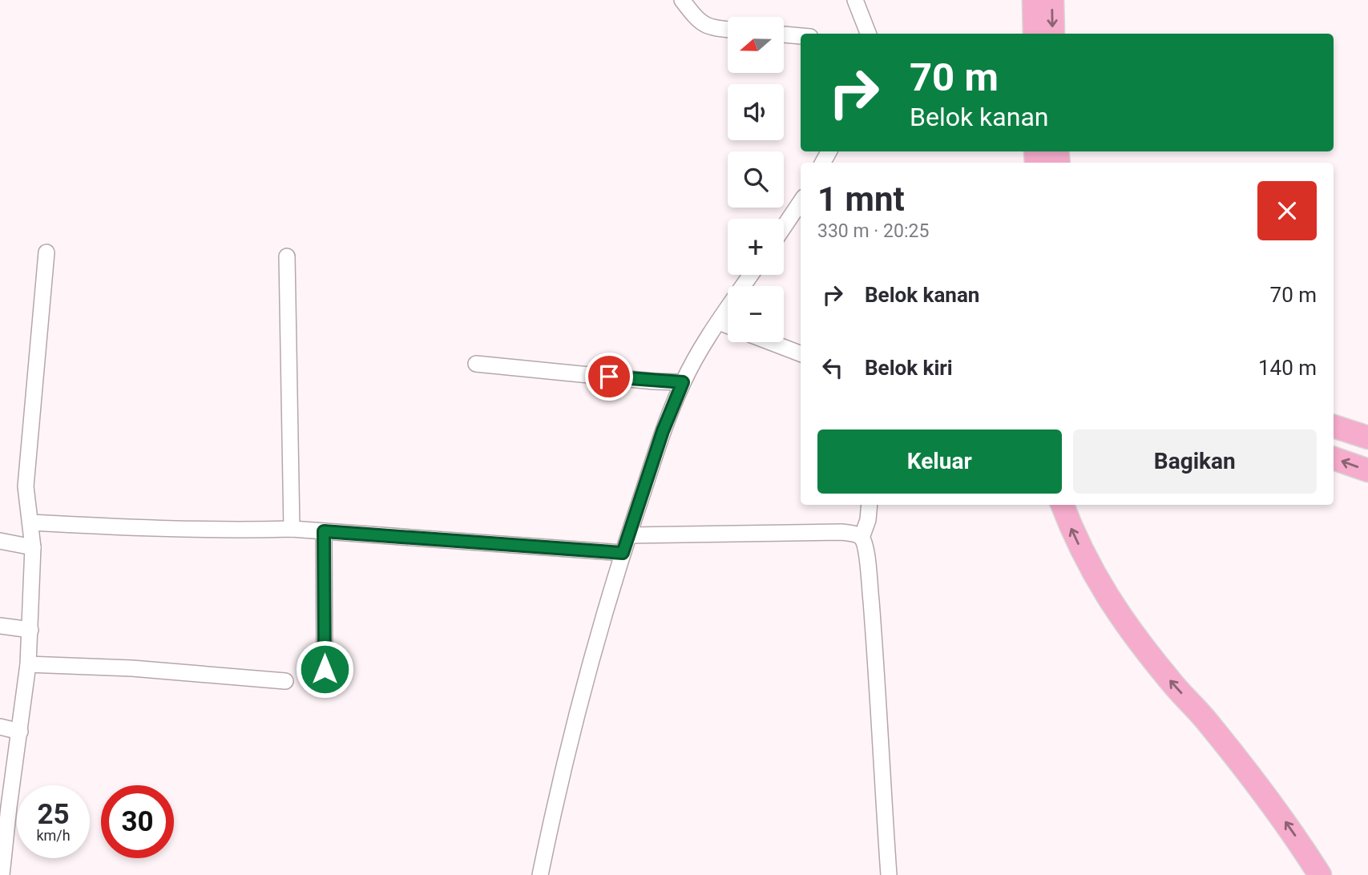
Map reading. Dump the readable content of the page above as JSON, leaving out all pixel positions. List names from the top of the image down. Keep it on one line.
{"north":"left","page":{"map_buttons":["+","−"],"turn":["70 m","Belok kanan"],"heading":["1 mnt","330 m · 20:25"],"list":[{"name":"Belok kanan","value":"70 m"},{"name":"Belok kiri","value":"140 m"}],"buttons":["Keluar","Bagikan"],"speed":"25 km/h","limit":"30"}}
